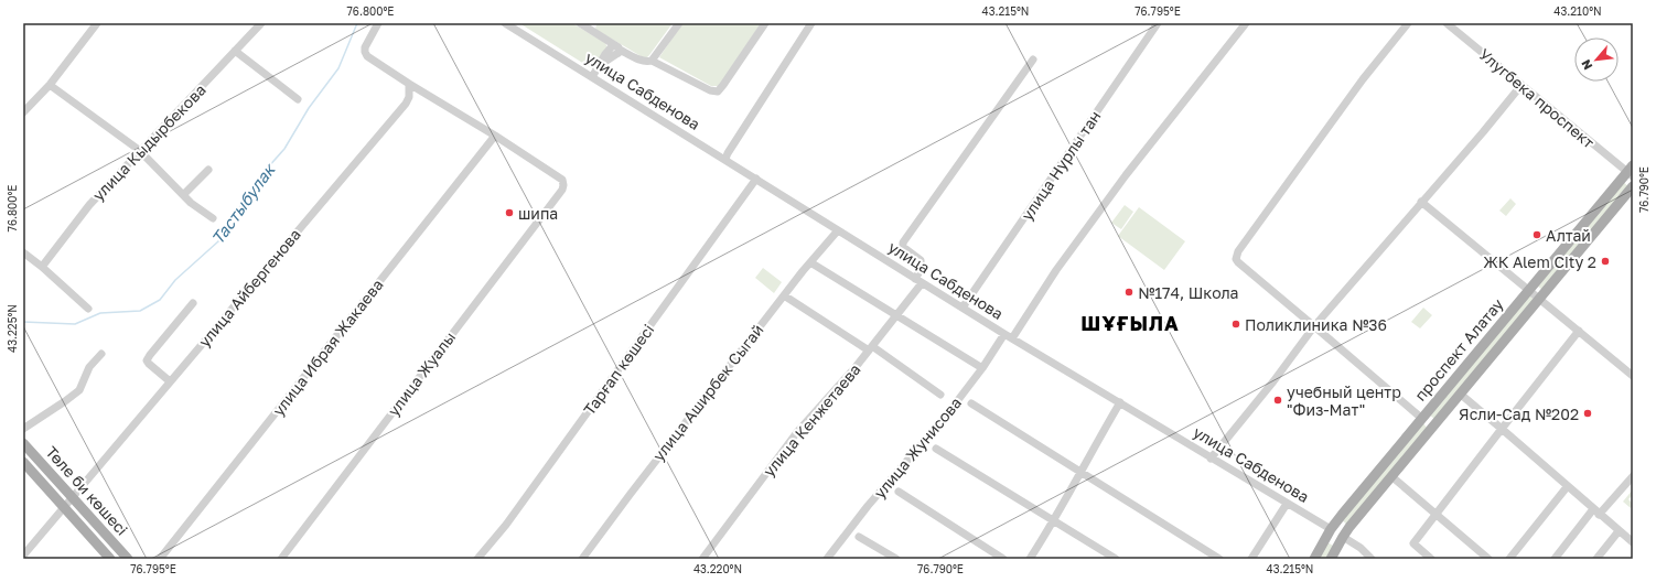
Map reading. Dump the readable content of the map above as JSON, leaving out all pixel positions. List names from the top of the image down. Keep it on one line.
{"streets":{"main road":["улица Сабденова","проспект Алатау","Төле би көшесі"],"street":["Улугбека проспект","улица Кыдырбекова","улица Нурлы тан","улица Айбергенова","улица Ибрая Жакаева","Тарғап көшесі","улица Жуалы","улица Аширбек Сыгай","улица Кенжетаева","улица Жунисова"]},"crossings":[["улица Сабденова","улица Нурлы тан"],["улица Сабденова","проспект Алатау"],["улица Сабденова","Тарғап көшесі"],["улица Сабденова","улица Аширбек Сыгай"],["улица Сабденова","улица Кенжетаева"],["улица Сабденова","улица Жунисова"],["Улугбека проспект","проспект Алатау"],["улица Айбергенова","Төле би көшесі"],["улица Ибрая Жакаева","улица Жуалы"]],"districts":["ШҰҒЫЛА"],"water":["Тастыбулак"],"places":["шипа","Алтай","ЖК Alem City 2","№174, Школа","Поликлиника №36","учебный центр \"Физ-Мат\"","Ясли-Сад №202"],"north":"bottom left","coordinates":["76.800°E","43.215°N","76.795°E","43.210°N","76.790°E","43.225°N","43.220°N"]}
